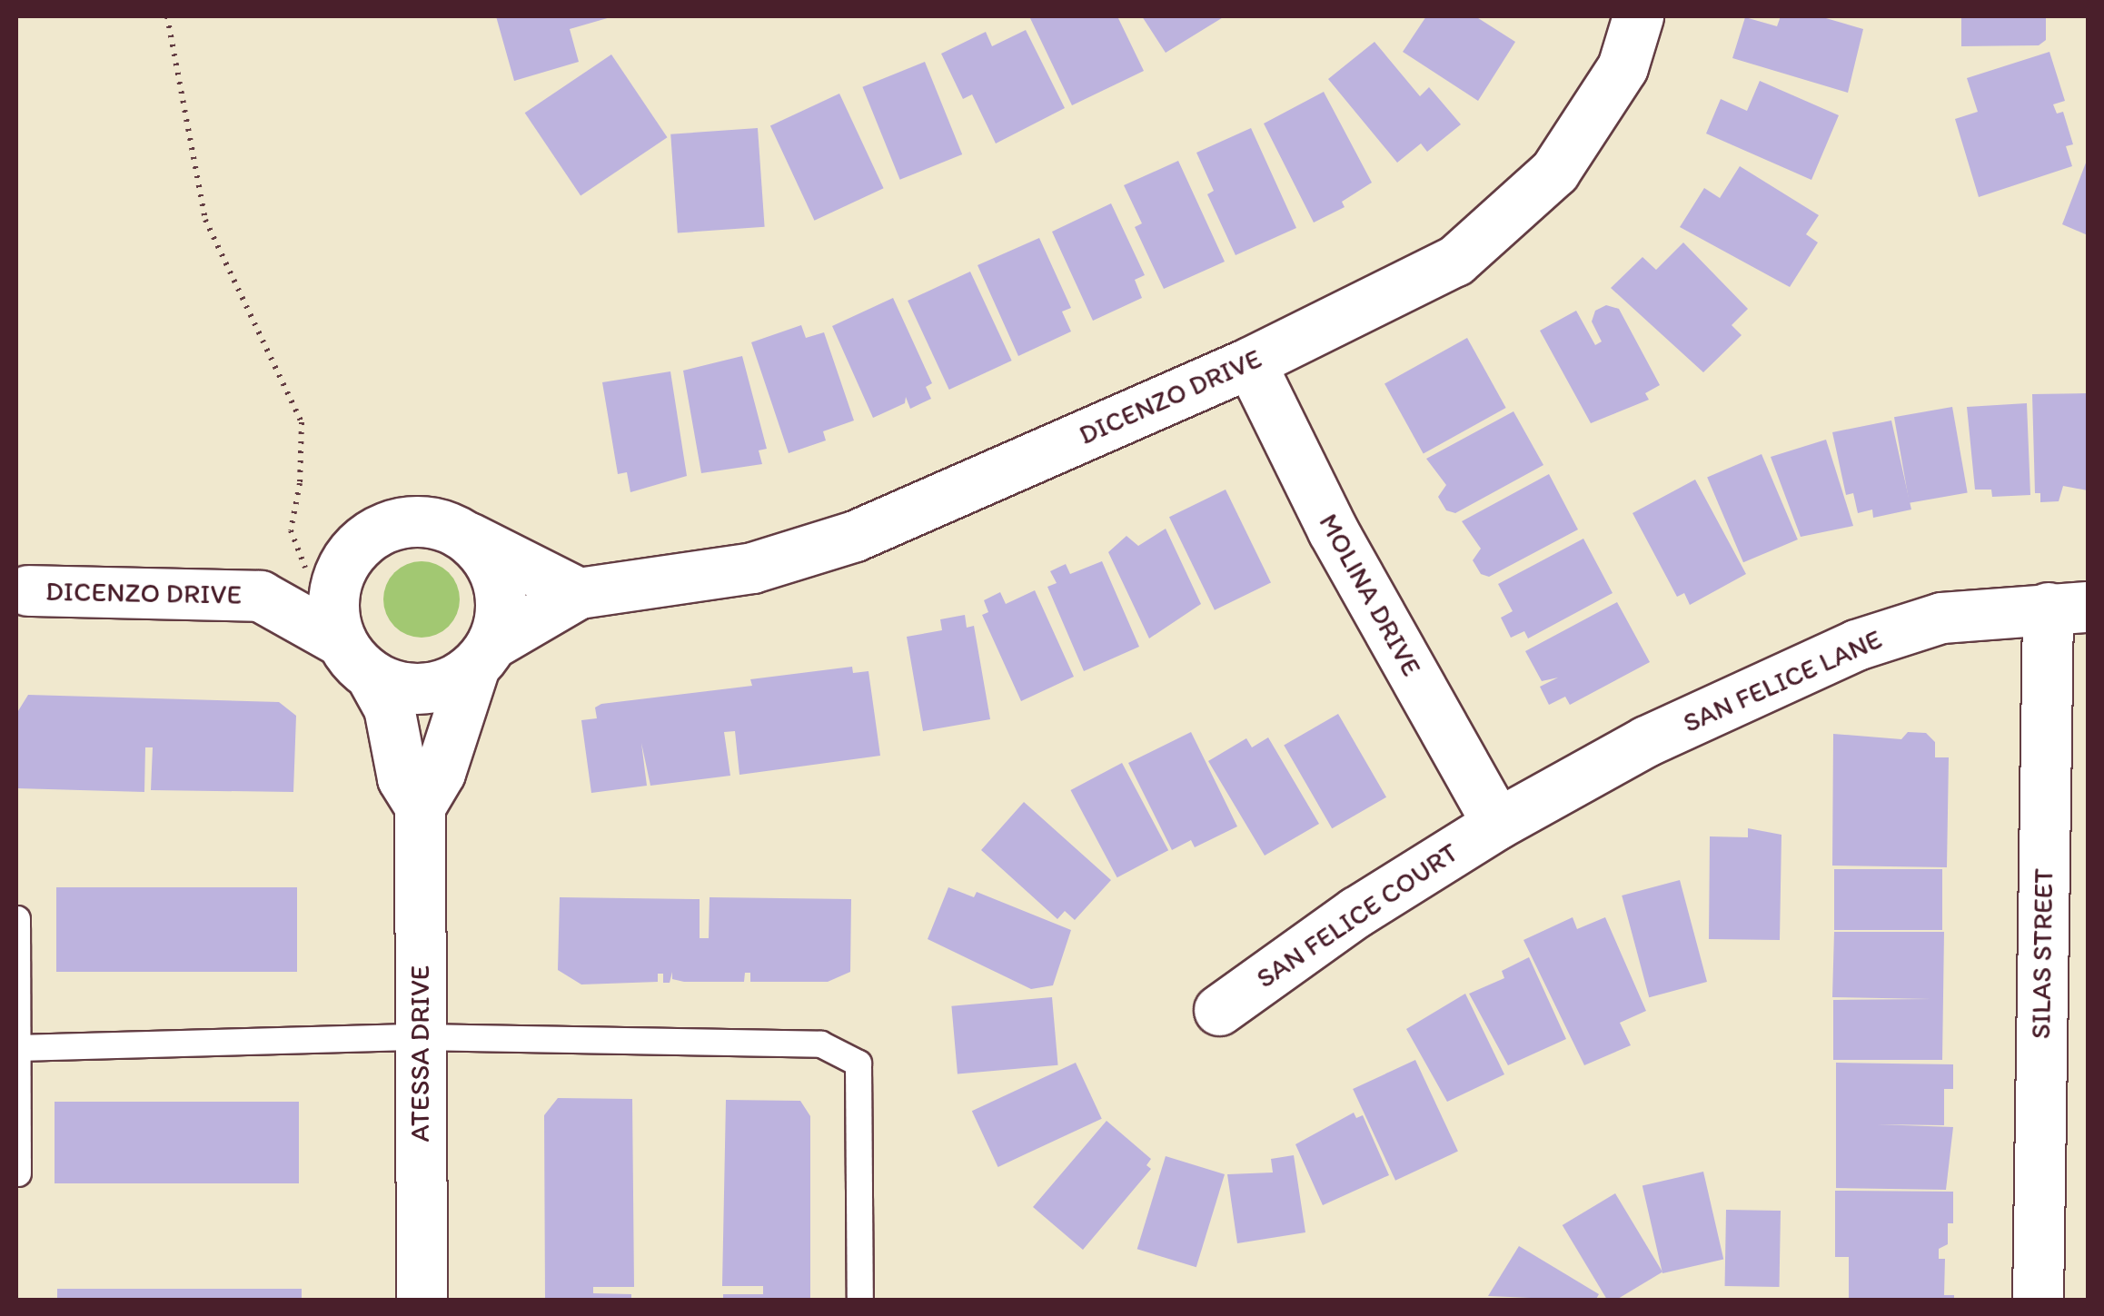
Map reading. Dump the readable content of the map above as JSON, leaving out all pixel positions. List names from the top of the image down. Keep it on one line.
{"streets":{"street":["DICENZO DRIVE","MOLINA DRIVE","SAN FELICE LANE","SAN FELICE COURT","SILAS STREET","ATESSA DRIVE"]},"crossings":[["DICENZO DRIVE","MOLINA DRIVE"],["DICENZO DRIVE","ATESSA DRIVE"],["MOLINA DRIVE","SAN FELICE LANE"],["MOLINA DRIVE","SAN FELICE COURT"],["SAN FELICE LANE","SAN FELICE COURT"],["SAN FELICE LANE","SILAS STREET"]]}
